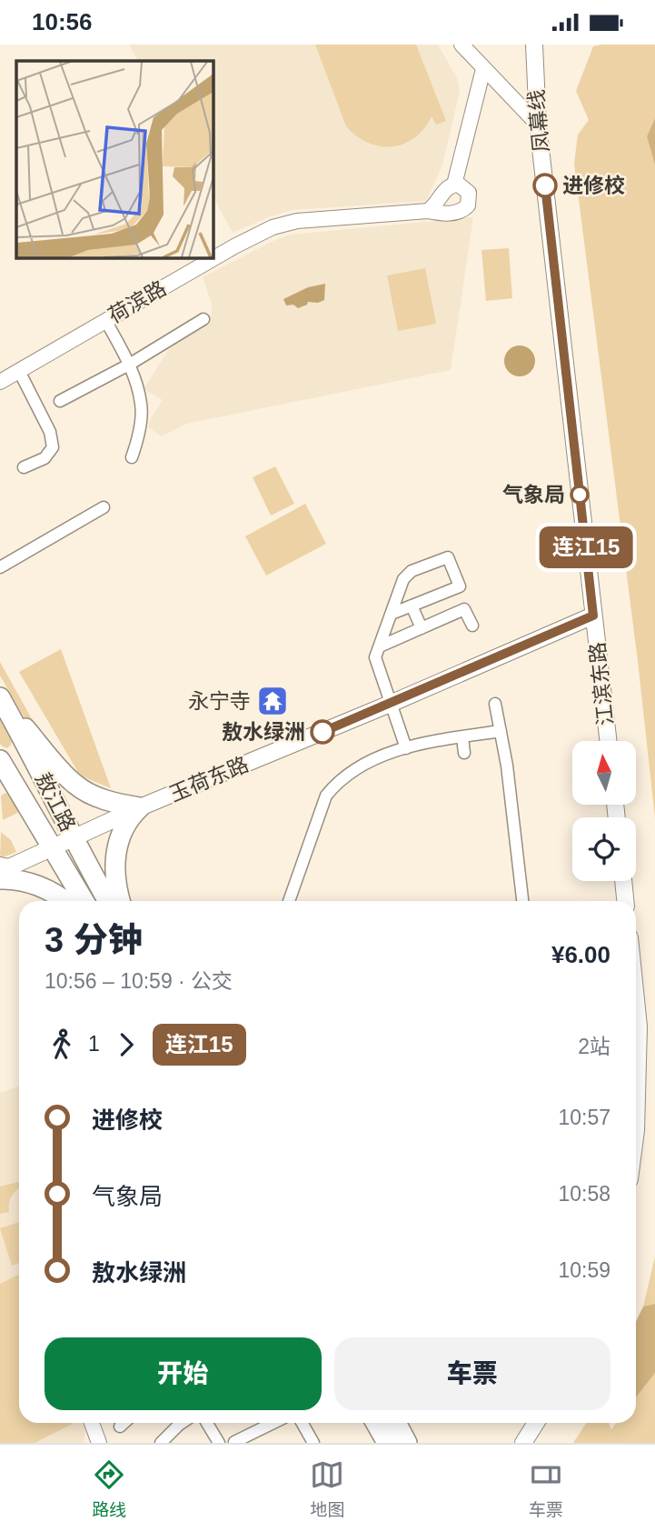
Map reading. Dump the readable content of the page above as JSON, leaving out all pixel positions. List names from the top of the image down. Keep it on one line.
{"streets":{"main road":["凤幕线","江滨东路","玉荷东路","敖江路"],"street":["荷滨路"]},"crossings":[["凤幕线","江滨东路"],["凤幕线","玉荷东路"],["江滨东路","玉荷东路"],["玉荷东路","敖江路"]],"places":{"other":["进修校","气象局","敖水绿洲"],"temple":["永宁寺"]},"lines":["bus line 连江15"],"north":"top","page":{"status":"10:56","on_map":"连江15","heading":["3 分钟","10:56 – 10:59 · 公交","¥6.00"],"legs":["1","连江15","2站"],"list":[{"name":"进修校","value":"10:57"},{"name":"气象局","value":"10:58"},{"name":"敖水绿洲","value":"10:59"}],"buttons":["开始","车票"],"tabs":["路线","地图","车票"]}}
